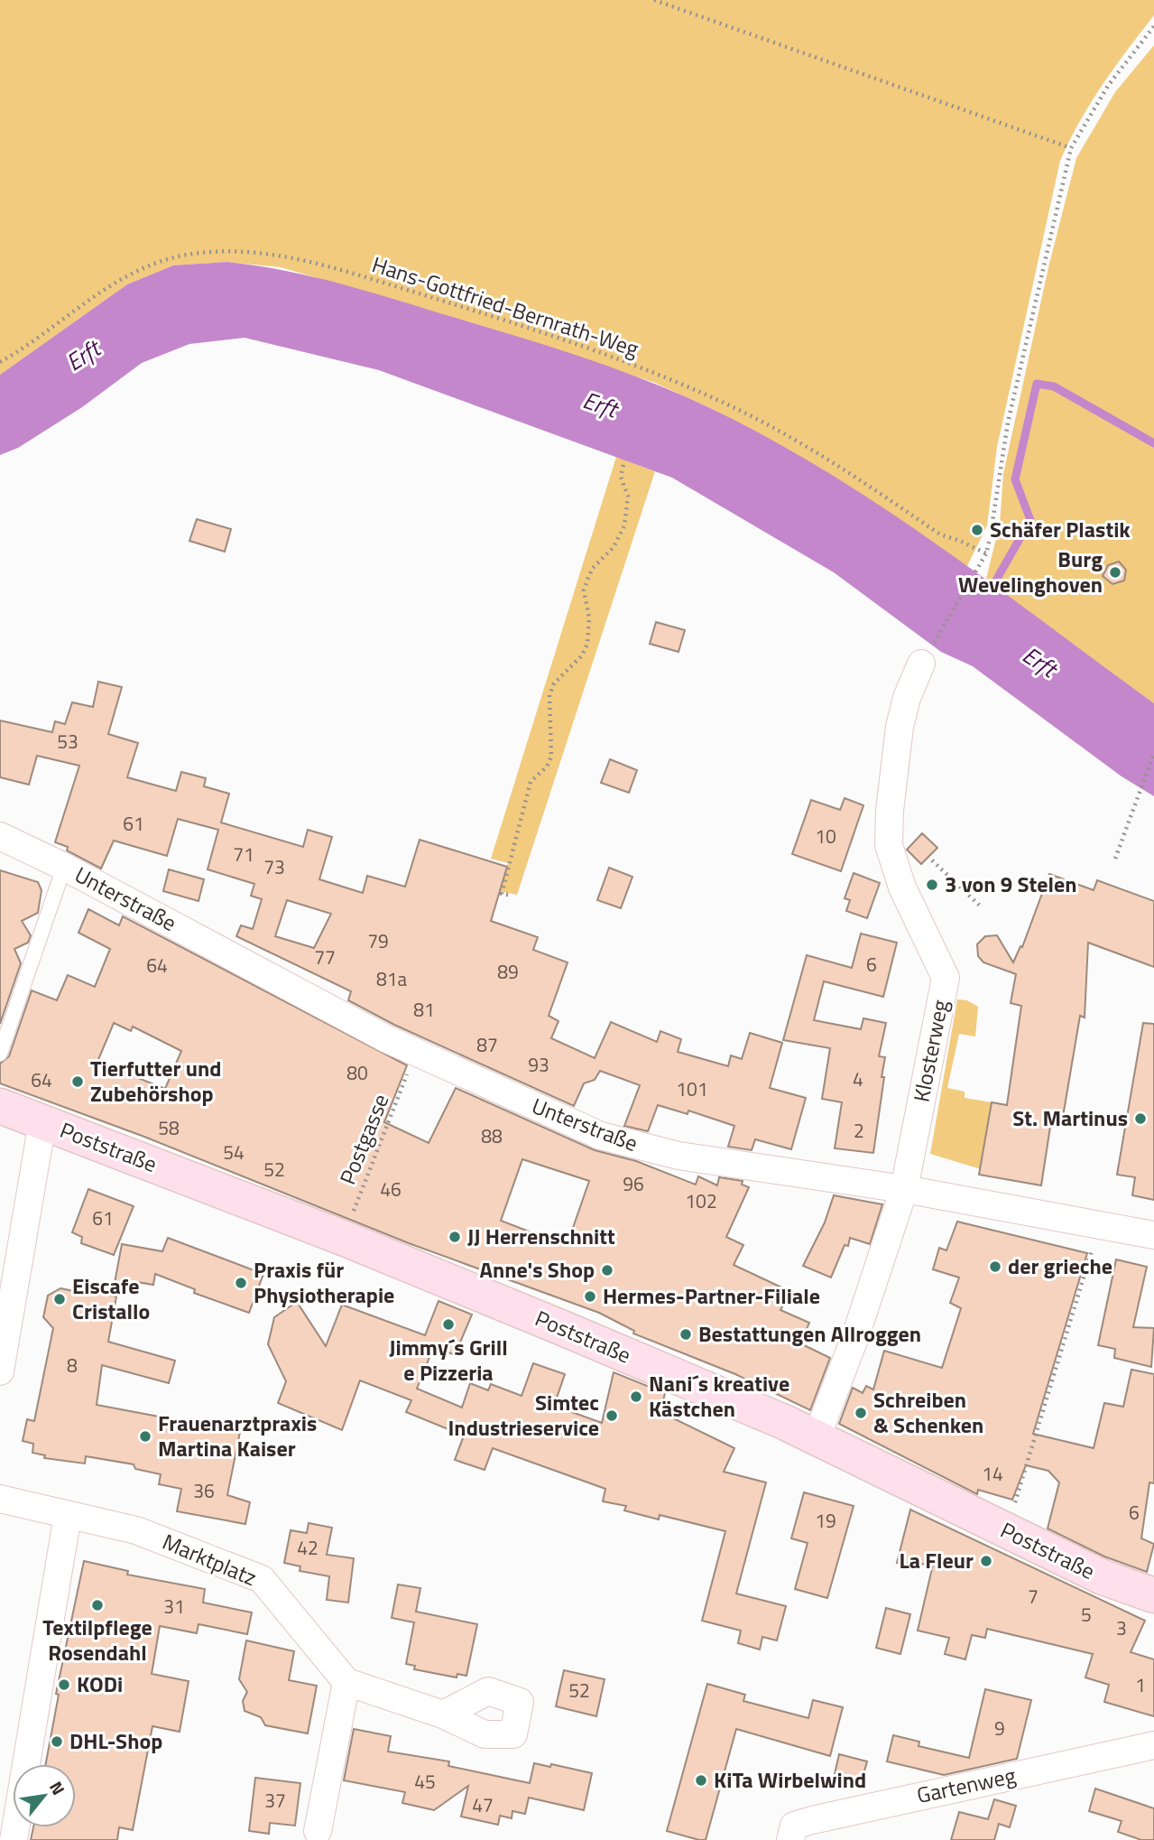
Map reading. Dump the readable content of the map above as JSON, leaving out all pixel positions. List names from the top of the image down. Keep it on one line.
{"streets":{"street":["Unterstraße","Klosterweg","Poststraße","Marktplatz","Gartenweg"],"path":["Hans-Gottfried-Bernrath-Weg","Postgasse"]},"crossings":[["Unterstraße","Klosterweg"],["Unterstraße","Postgasse"],["Klosterweg","Poststraße"],["Postgasse","Poststraße"]],"water":["Erft"],"places":["Schäfer Plastik","Burg Wevelinghoven","3 von 9 Stelen","Tierfutter und Zubehörshop","St. Martinus","JJ Herrenschnitt","der grieche","Anne's Shop","Praxis für Physiotherapie","Hermes-Partner-Filiale","Eiscafe Cristallo","Jimmy´s Grill e Pizzeria","Bestattungen Allroggen","Nani´s kreative Kästchen","Schreiben & Schenken","Simtec Industrieservice","Frauenarztpraxis Martina Kaiser","La Fleur","Textilpflege Rosendahl","KODi","DHL-Shop","KiTa Wirbelwind"],"house_numbers":["53","61","10","71","73","79","77","6","64","89","81a","81","87","93","80","4","64","101","58","2","88","54","52","96","46","102","61","8","14","36","6","19","42","7","31","5","3","1","52","9","45","37","47"],"north":"top right"}
